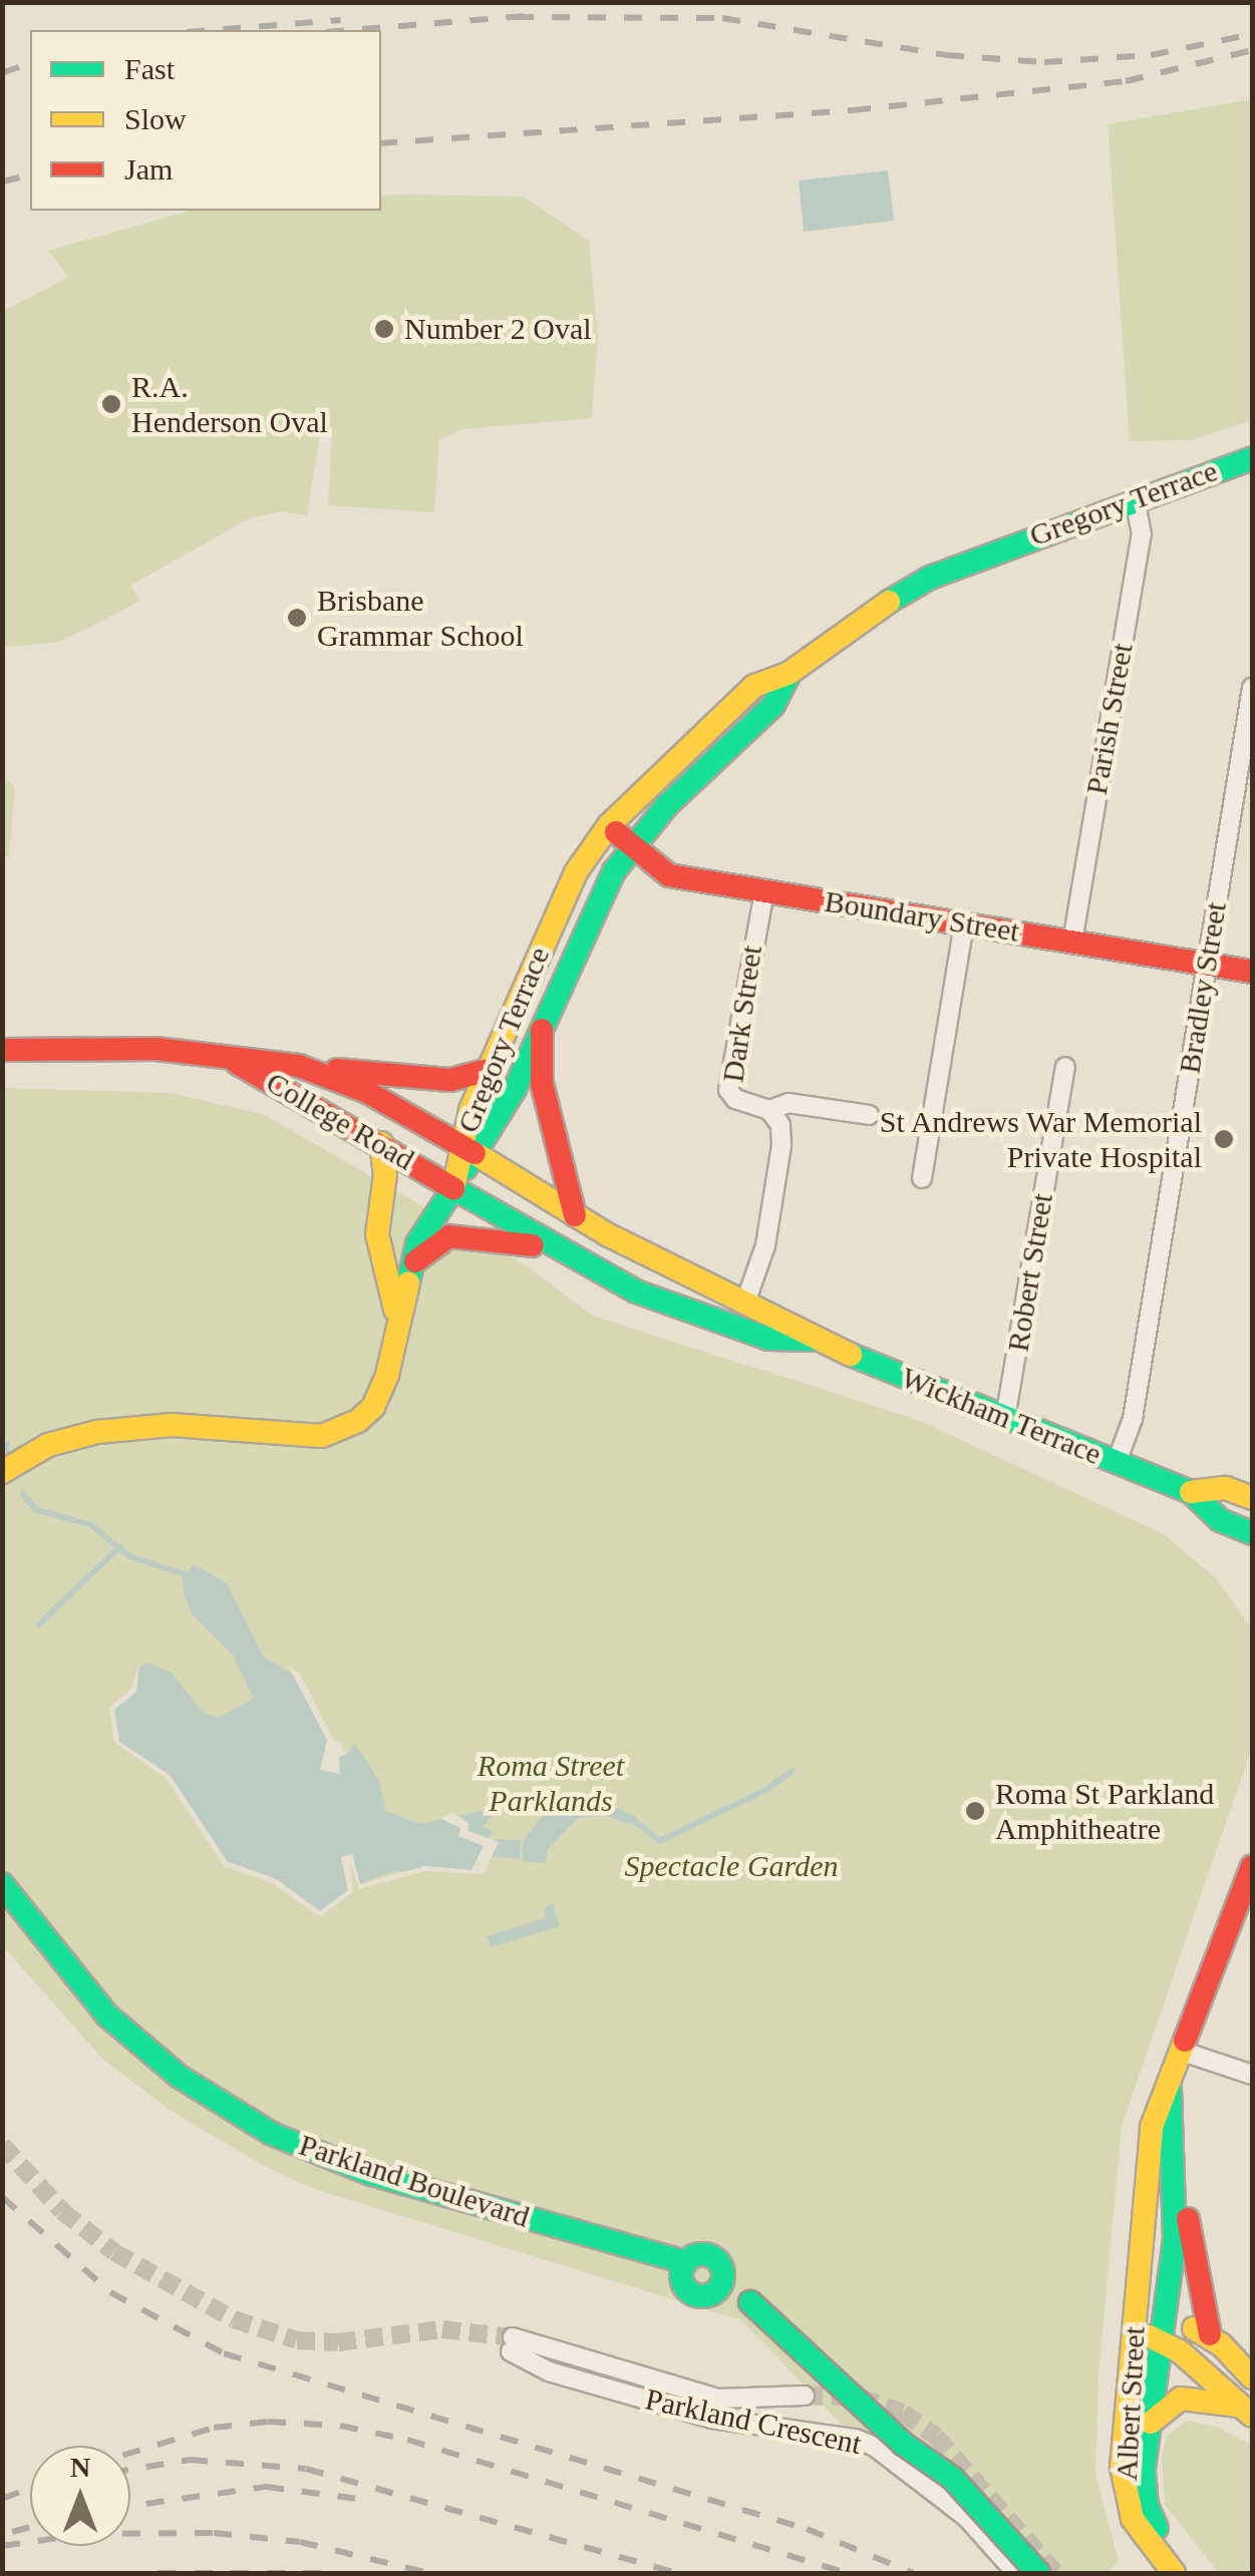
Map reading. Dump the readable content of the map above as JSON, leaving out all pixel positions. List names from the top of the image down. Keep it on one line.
{"streets":{"main road":["Gregory Terrace","Boundary Street","College Road","Wickham Terrace","Parkland Boulevard","Albert Street"],"street":["Parish Street","Bradley Street","Dark Street","Robert Street","Parkland Crescent"]},"crossings":[["Gregory Terrace","Parish Street"],["Gregory Terrace","Boundary Street"],["Gregory Terrace","College Road"],["Gregory Terrace","Wickham Terrace"],["Parish Street","Boundary Street"],["Boundary Street","Bradley Street"],["Boundary Street","Dark Street"],["Bradley Street","Wickham Terrace"],["Dark Street","Wickham Terrace"],["College Road","Wickham Terrace"],["Robert Street","Wickham Terrace"]],"parks":["Roma Street Parklands","Spectacle Garden"],"places":["Number 2 Oval","R.A. Henderson Oval","Brisbane Grammar School","St Andrews War Memorial Private Hospital","Roma St Parkland Amphitheatre"],"legend":["Fast","Slow","Jam"],"north":"top"}
